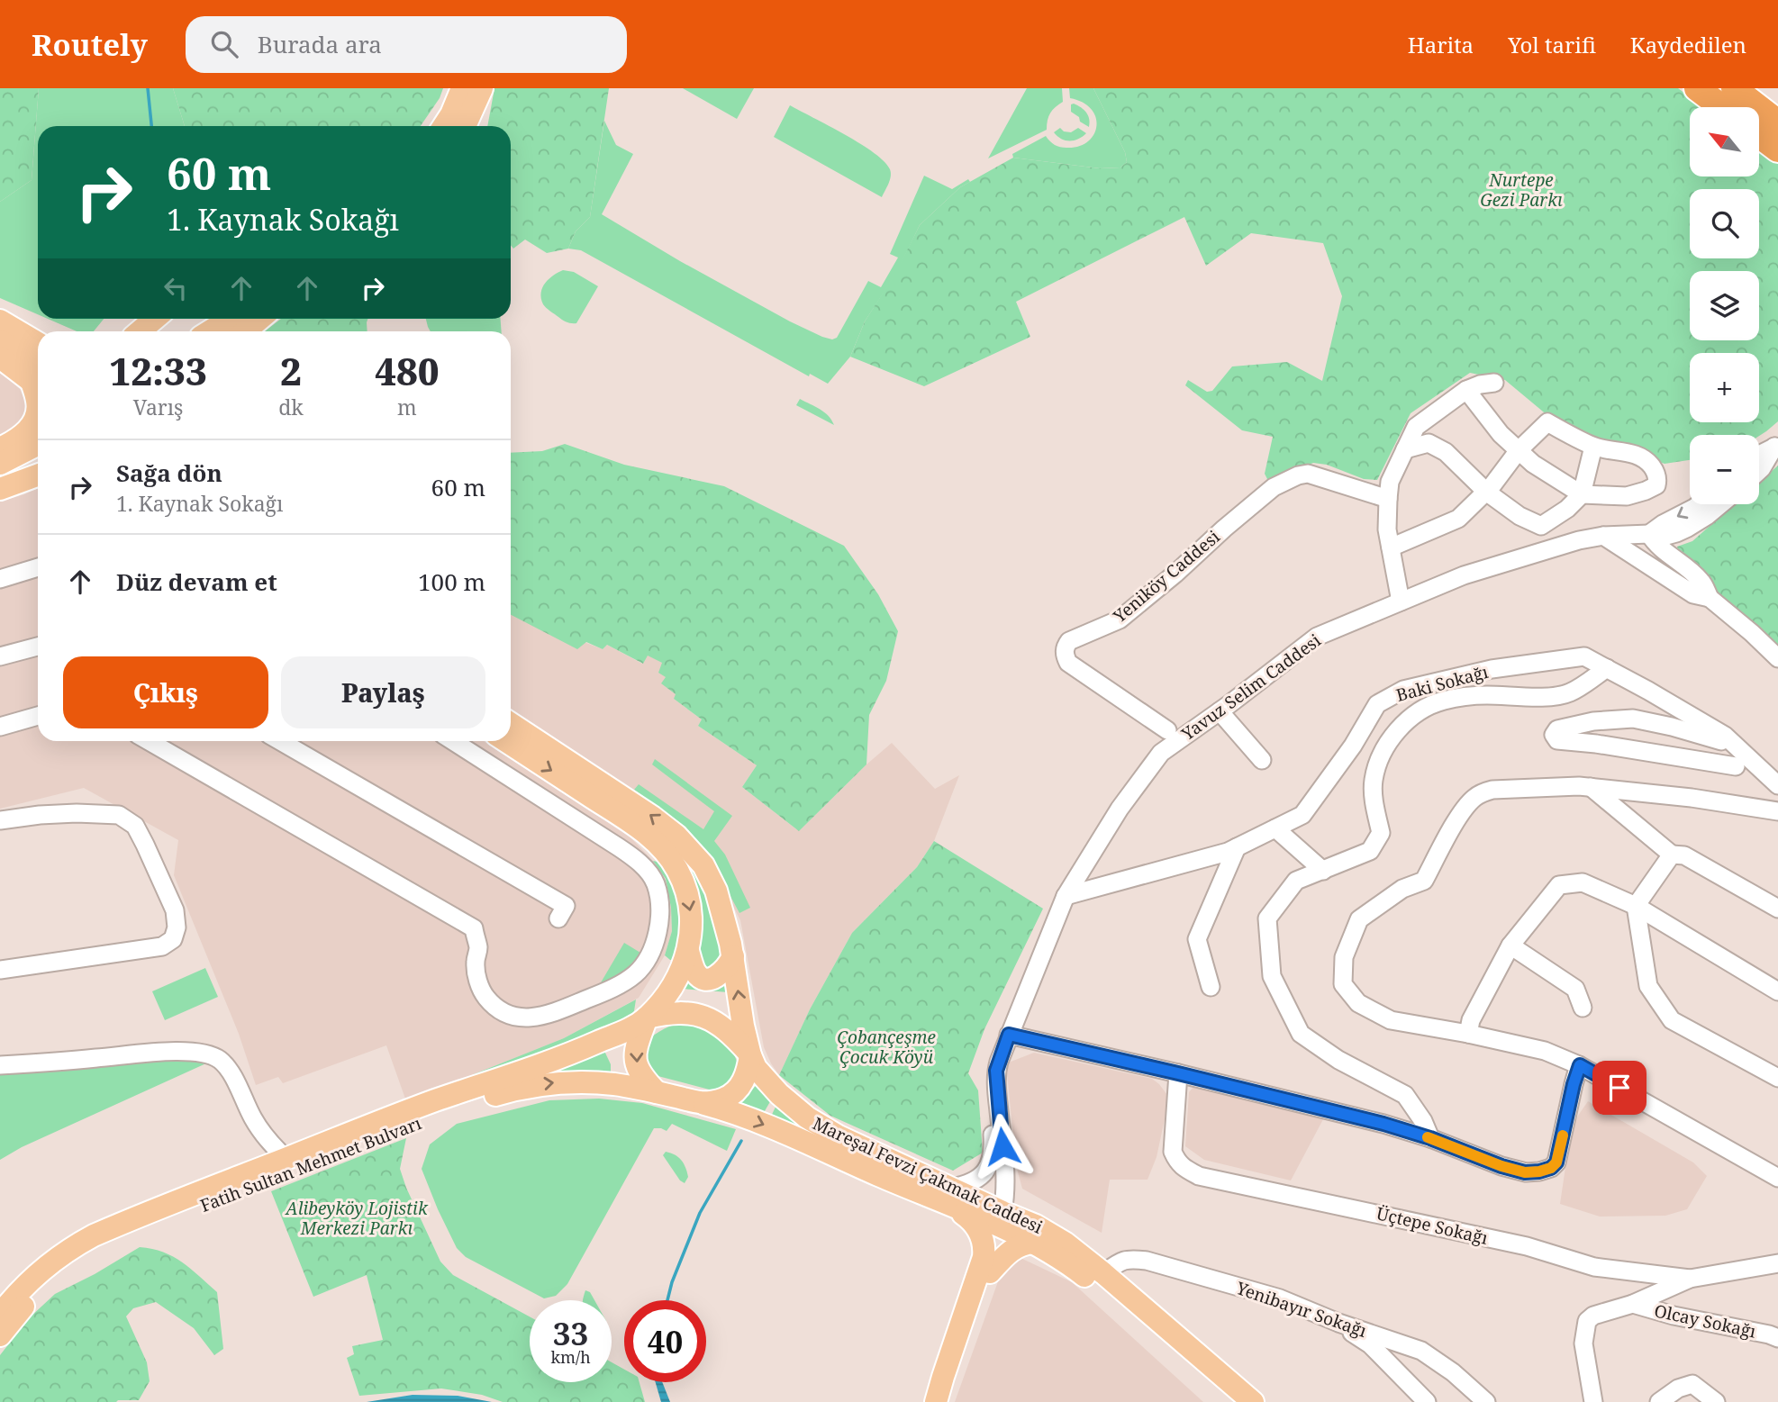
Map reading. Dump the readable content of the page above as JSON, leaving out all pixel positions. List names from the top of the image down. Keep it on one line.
{"streets":{"main road":["Fatih Sultan Mehmet Bulvarı","Mareşal Fevzi Çakmak Caddesi"],"street":["Yeniköy Caddesi","Baki Sokağı","Yavuz Selim Caddesi","Üçtepe Sokağı","Yenibayır Sokağı","Olcay Sokağı"]},"crossings":[["Baki Sokağı","Yavuz Selim Caddesi"],["Fatih Sultan Mehmet Bulvarı","Mareşal Fevzi Çakmak Caddesi"],["Mareşal Fevzi Çakmak Caddesi","Yenibayır Sokağı"],["Üçtepe Sokağı","Olcay Sokağı"]],"parks":["Nurtepe Gezi Parkı","Çobançeşme Çocuk Köyü","Alibeyköy Lojistik Merkezi Parkı"],"north":"top left","page":{"header":"Routely","search":"Burada ara","nav":["Harita","Yol tarifi","Kaydedilen"],"map_buttons":["+","−"],"turn":["60 m","1. Kaynak Sokağı"],"eta":["12:33","Varış","2","dk","480","m"],"list":[{"name":"Sağa dön","note":"1. Kaynak Sokağı","value":"60 m"},{"name":"Düz devam et","value":"100 m"}],"buttons":["Çıkış","Paylaş"],"speed":"33 km/h","limit":"40"}}
